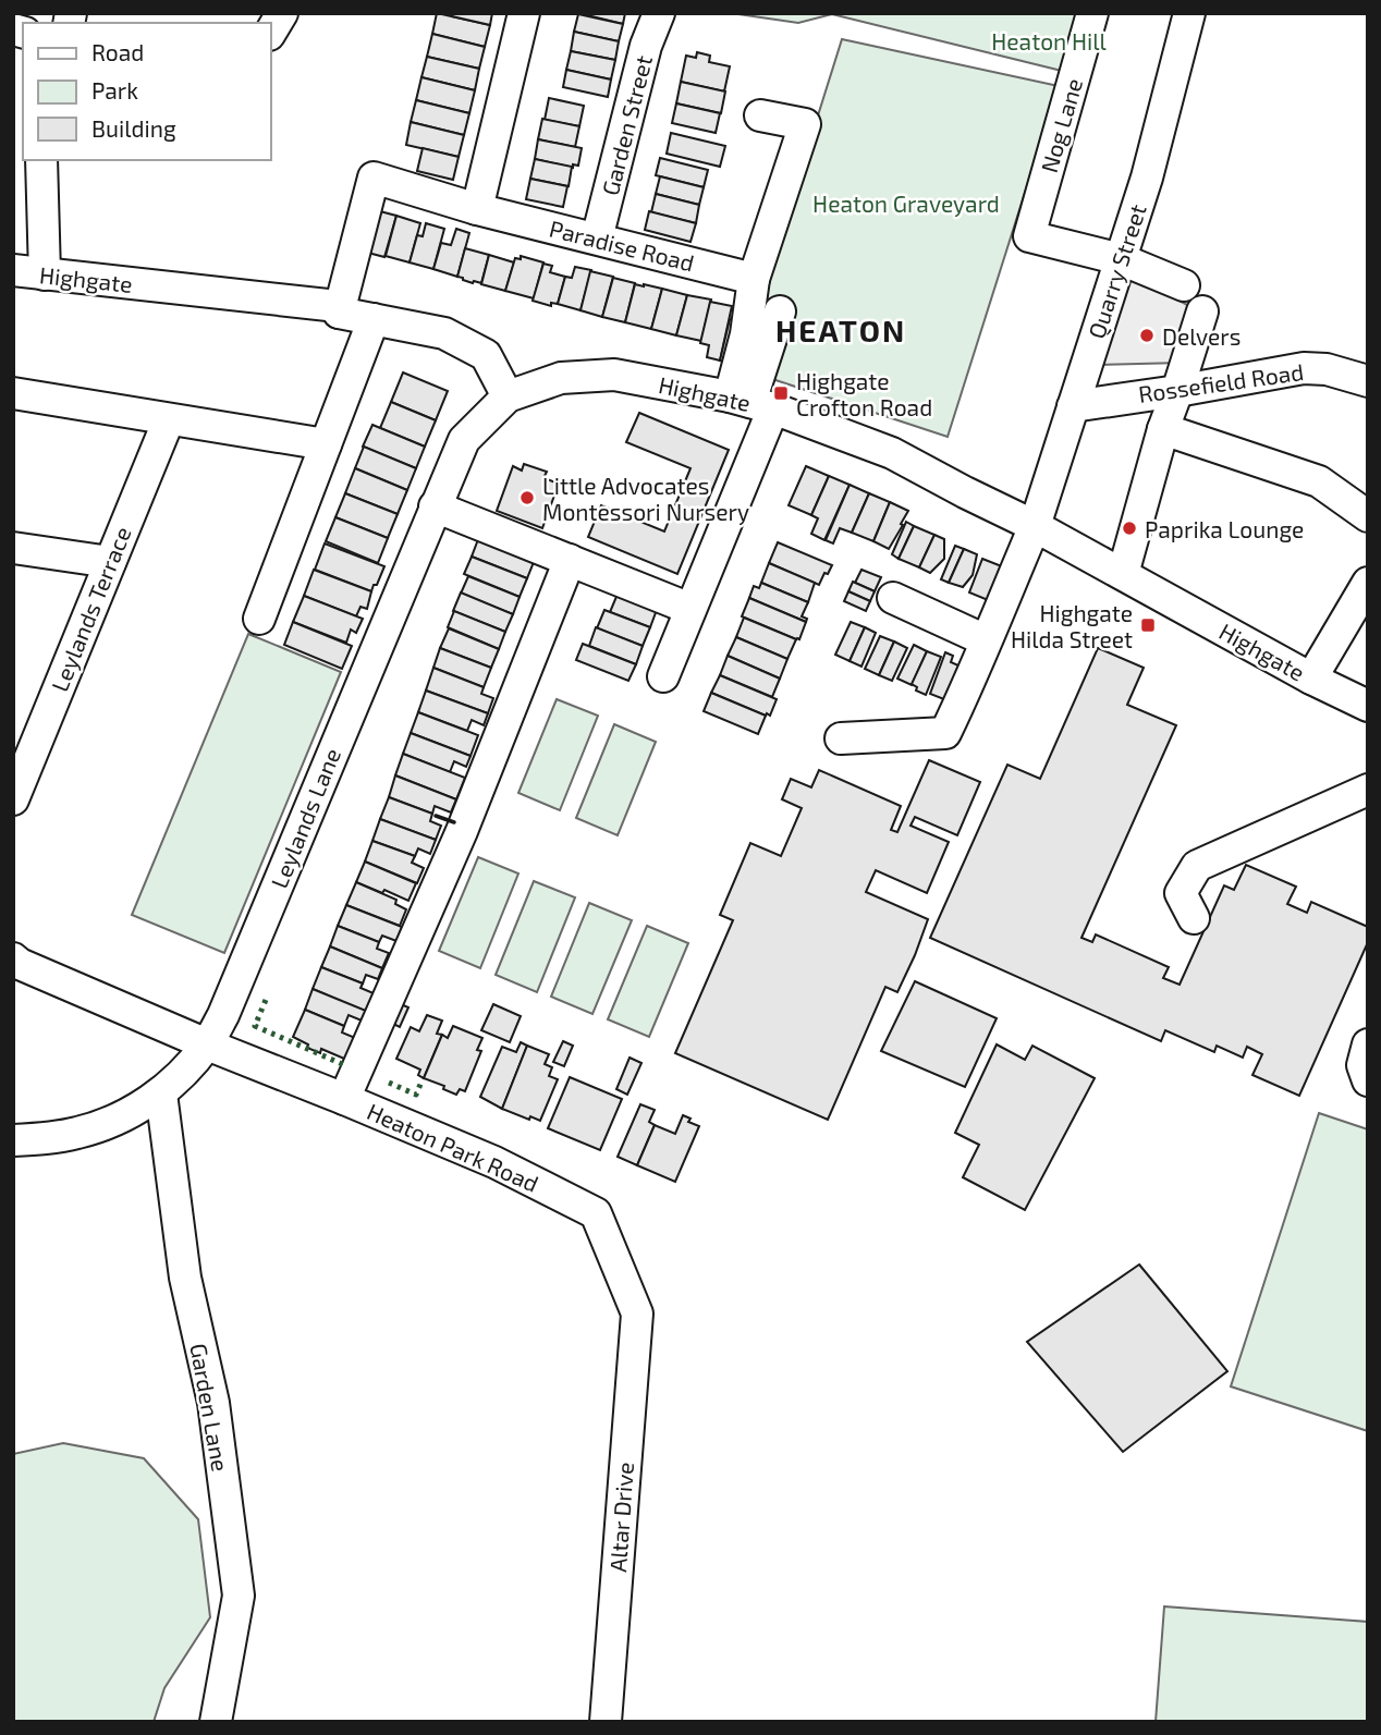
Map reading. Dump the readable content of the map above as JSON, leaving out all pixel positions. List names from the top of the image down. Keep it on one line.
{"streets":{"street":["Garden Street","Nog Lane","Paradise Road","Quarry Street","Highgate","Rossefield Road","Leylands Terrace","Leylands Lane","Heaton Park Road","Garden Lane","Altar Drive"]},"crossings":[["Garden Street","Paradise Road"],["Nog Lane","Quarry Street"],["Paradise Road","Highgate"],["Quarry Street","Highgate"],["Quarry Street","Rossefield Road"],["Highgate","Leylands Lane"],["Leylands Lane","Heaton Park Road"],["Leylands Lane","Garden Lane"],["Heaton Park Road","Altar Drive"]],"districts":["HEATON"],"parks":["Heaton Hill","Heaton Graveyard"],"places":{"other":["Delvers","Little Advocates Montessori Nursery","Paprika Lounge"],"transit":["Highgate Crofton Road","Highgate Hilda Street"]},"legend":["Road","Park","Building"]}
